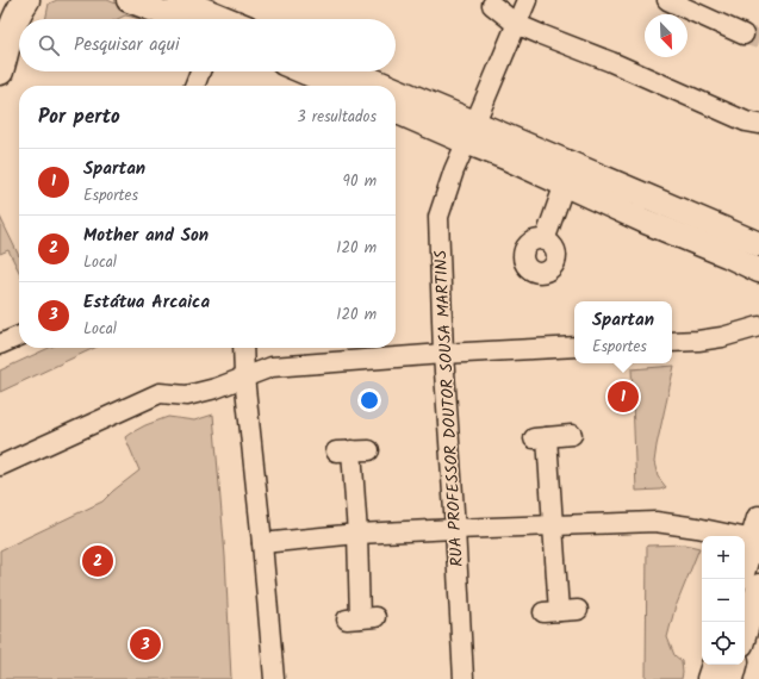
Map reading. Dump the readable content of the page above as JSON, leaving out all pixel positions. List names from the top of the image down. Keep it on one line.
{"streets":{"street":["RUA PROFESSOR DOUTOR SOUSA MARTINS"]},"north":"bottom right","page":{"search":"Pesquisar aqui","heading":["Por perto","3 resultados"],"list":[{"mark":"1","name":"Spartan","note":"Esportes","value":"90 m"},{"mark":"2","name":"Mother and Son","note":"Local","value":"120 m"},{"mark":"3","name":"Estátua Arcaica","note":"Local","value":"120 m"}],"popup":["Spartan","Esportes"],"pins":["1","2","3"],"map_buttons":["+","−"]}}
